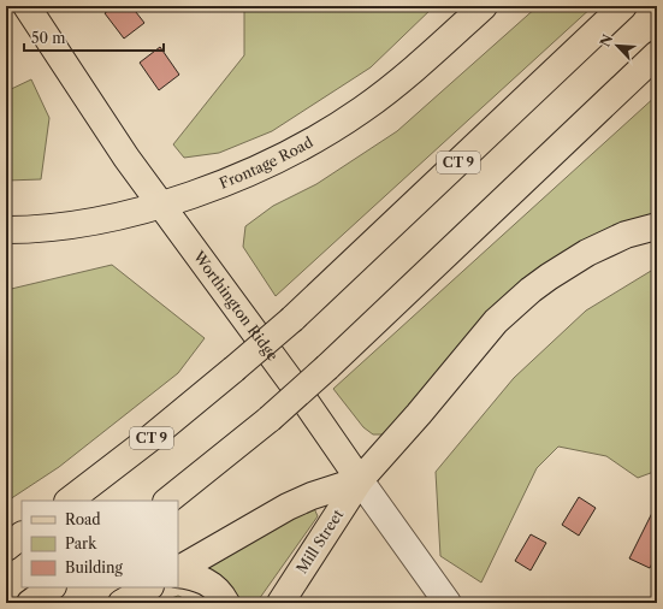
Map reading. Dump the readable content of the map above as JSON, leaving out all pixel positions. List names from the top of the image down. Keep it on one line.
{"streets":{"main road":["Frontage Road","CT 9","Worthington Ridge","Mill Street"]},"crossings":[["Frontage Road","Worthington Ridge"],["Worthington Ridge","Mill Street"]],"legend":["Road","Park","Building"],"scale_bar":"50 m","north":"top left"}
